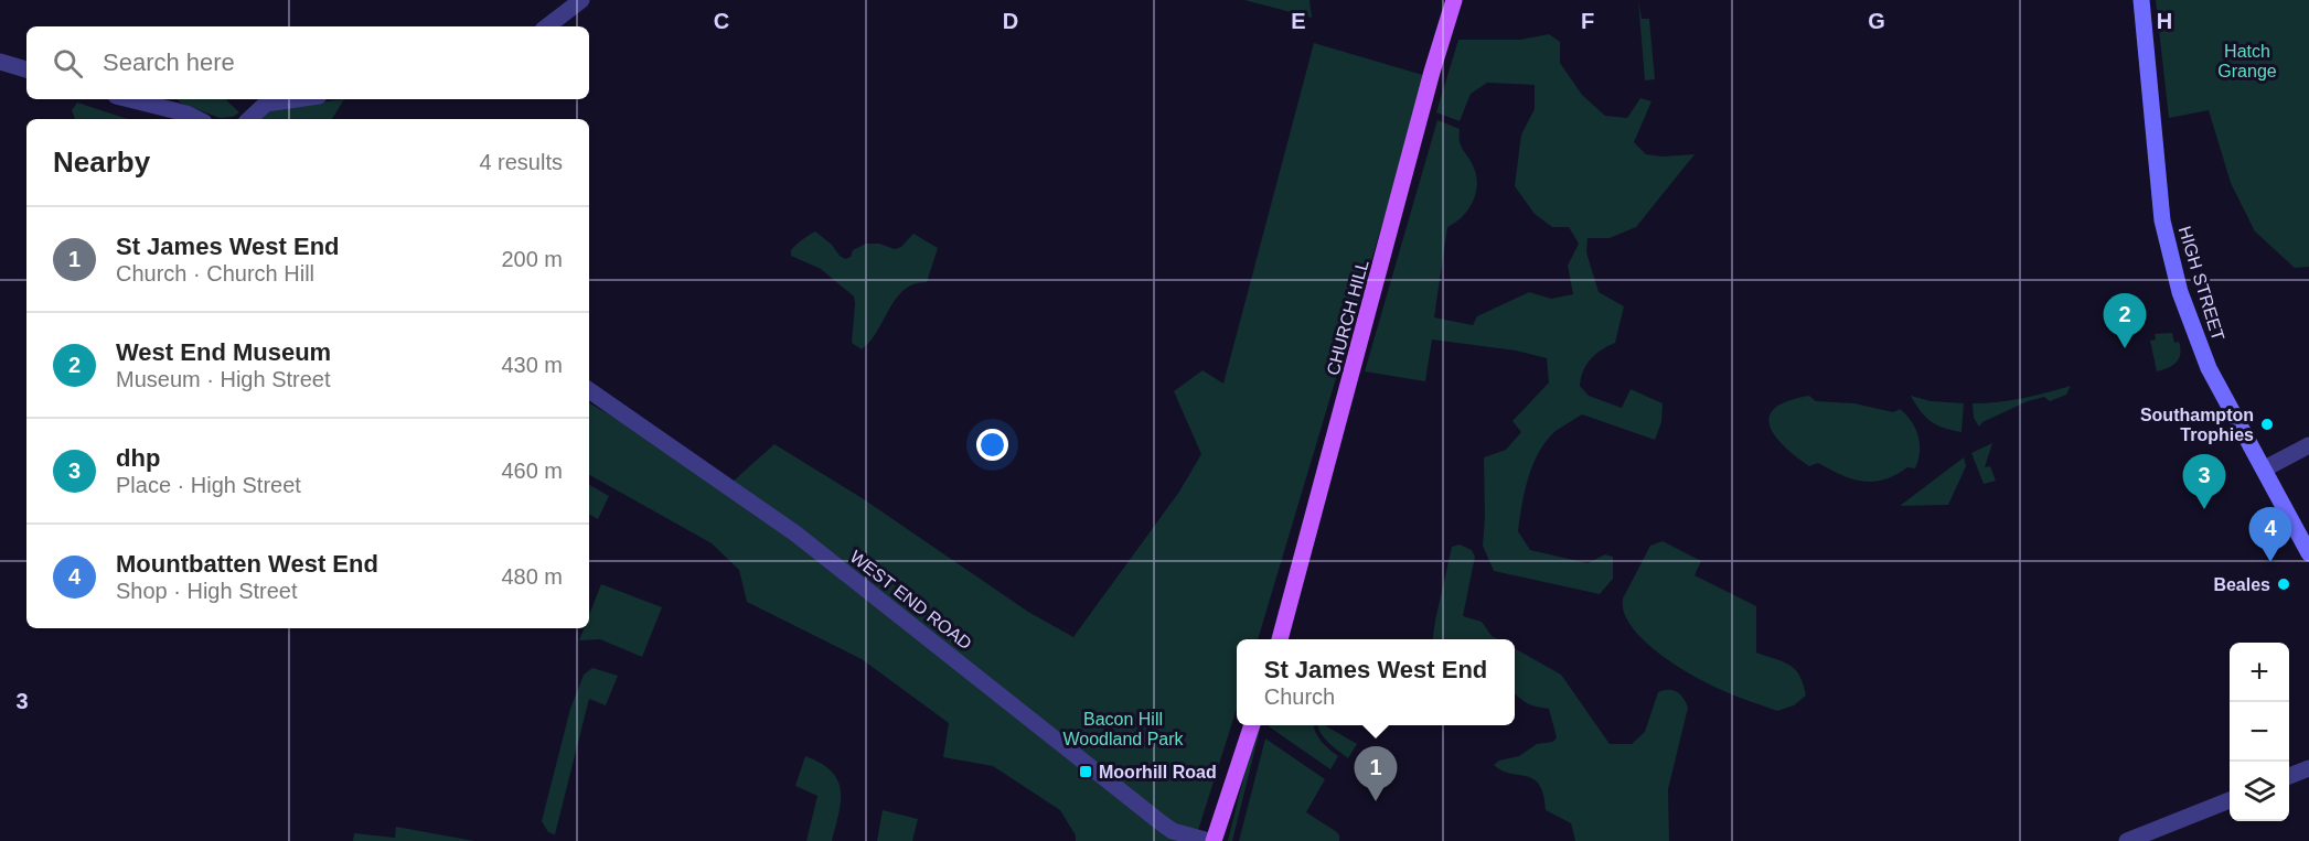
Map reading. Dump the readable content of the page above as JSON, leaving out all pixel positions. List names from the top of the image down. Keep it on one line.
{"streets":{"main road":["HIGH STREET","CHURCH HILL"],"street":["WEST END ROAD"]},"parks":["Hatch Grange","Bacon Hill Woodland Park"],"places":{"other":["Southampton Trophies","Beales"],"transit":["Moorhill Road"]},"page":{"search":"Search here","heading":["Nearby","4 results"],"list":[{"mark":"1","name":"St James West End","note":"Church · Church Hill","value":"200 m"},{"mark":"2","name":"West End Museum","note":"Museum · High Street","value":"430 m"},{"mark":"3","name":"dhp","note":"Place · High Street","value":"460 m"},{"mark":"4","name":"Mountbatten West End","note":"Shop · High Street","value":"480 m"}],"pins":["2","3","4","1"],"popup":["St James West End","Church"],"map_buttons":["+","−"]},"grid":{"columns":["C","D","E","F","G","H"],"rows":["3"]}}
